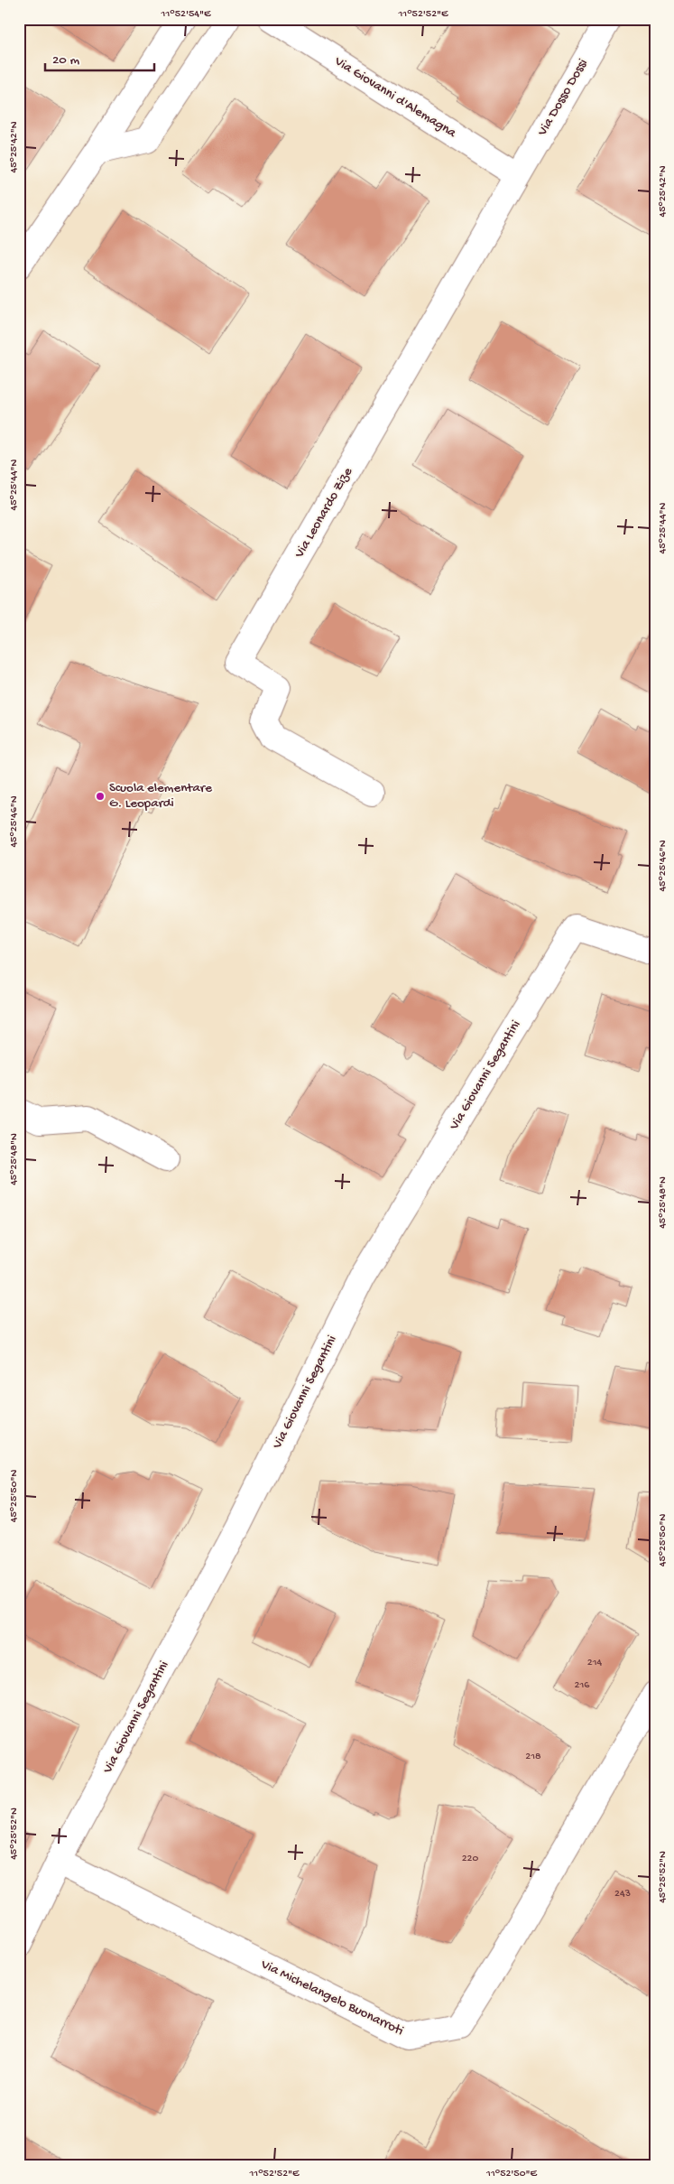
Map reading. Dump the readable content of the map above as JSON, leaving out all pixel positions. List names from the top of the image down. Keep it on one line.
{"streets":{"street":["Via Giovanni d'Alemagna","Via Dosso Dossi","Via Leonardo Zize","Via Giovanni Segantini","Via Michelangelo Buonarroti"]},"crossings":[["Via Giovanni d'Alemagna","Via Dosso Dossi"],["Via Giovanni d'Alemagna","Via Leonardo Zize"],["Via Dosso Dossi","Via Leonardo Zize"],["Via Giovanni Segantini","Via Michelangelo Buonarroti"]],"places":["Scuola elementare G. Leopardi"],"house_numbers":["214","216","218","220","243"],"scale_bar":"20 m","coordinates":["11°52'54\"E","11°52'52\"E","45°25'42\"N","45°25'44\"N","45°25'46\"N","45°25'48\"N","45°25'50\"N","45°25'52\"N","11°52'50\"E"]}
